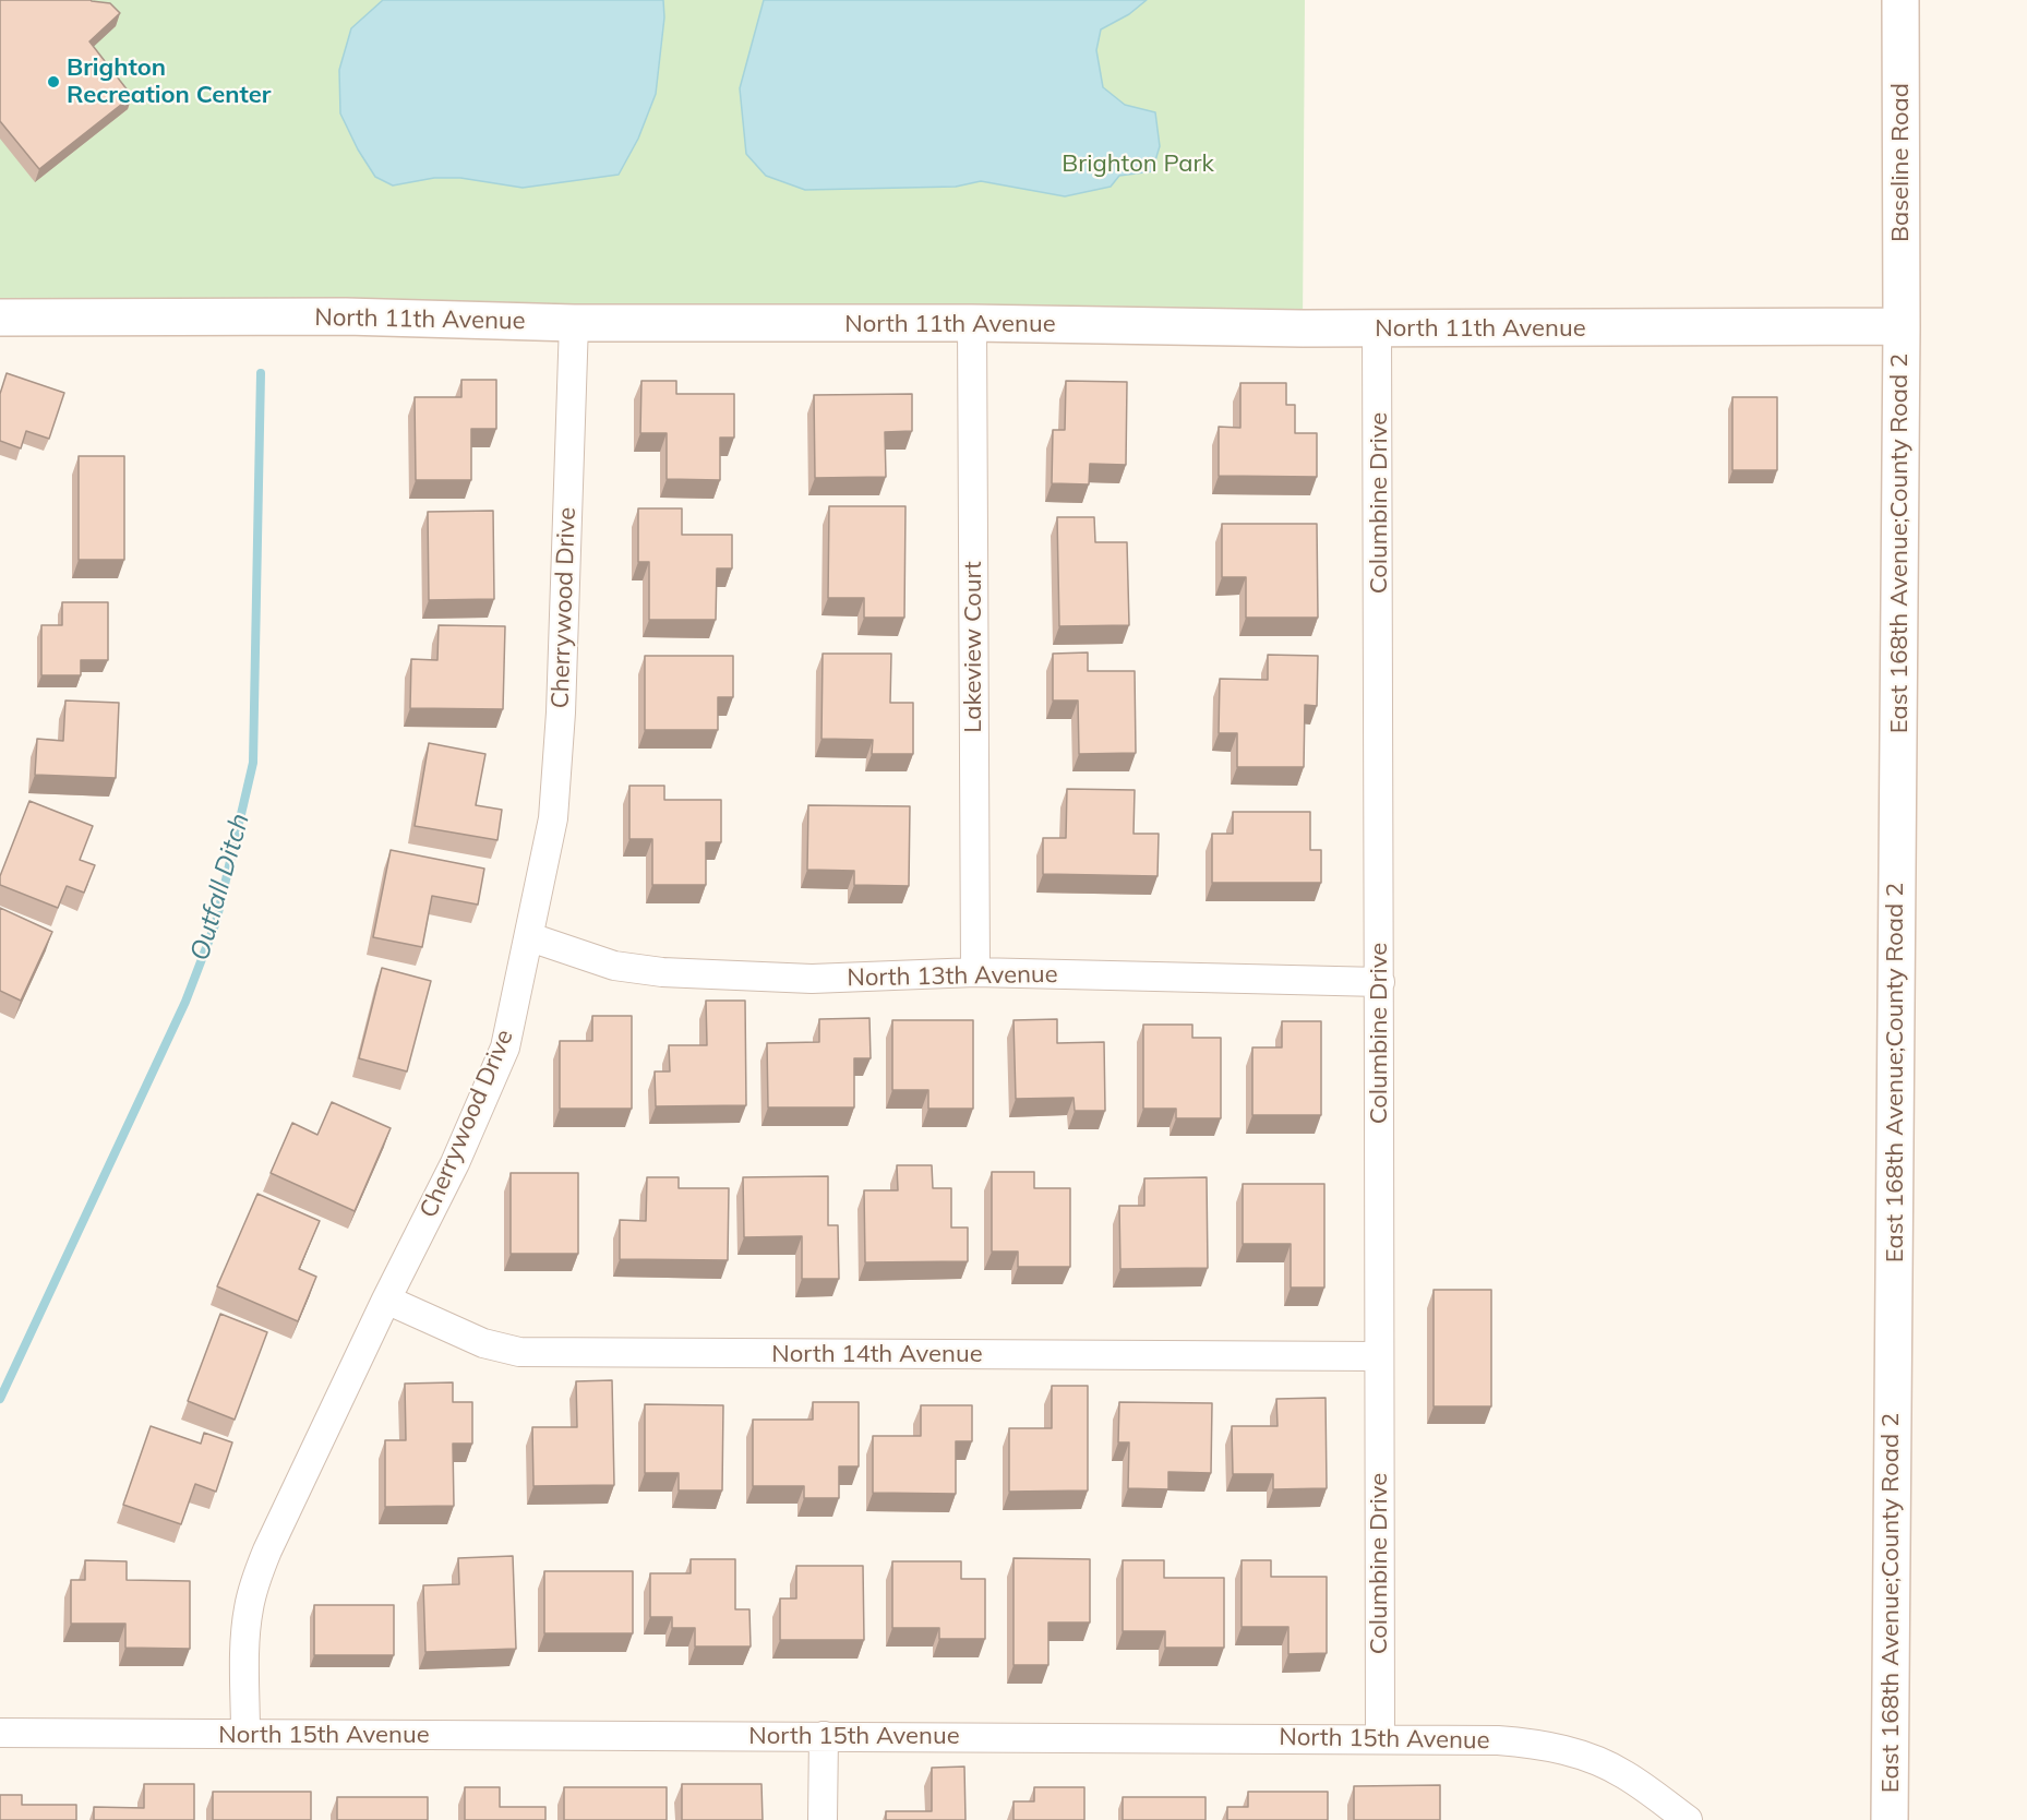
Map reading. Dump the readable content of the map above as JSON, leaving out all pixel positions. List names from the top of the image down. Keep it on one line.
{"streets":{"street":["Baseline Road","North 11th Avenue","Columbine Drive","East 168th Avenue;County Road 2","Cherrywood Drive","Lakeview Court","North 13th Avenue","North 14th Avenue","North 15th Avenue"]},"crossings":[["Baseline Road","North 11th Avenue"],["Baseline Road","East 168th Avenue;County Road 2"],["North 11th Avenue","Columbine Drive"],["North 11th Avenue","East 168th Avenue;County Road 2"],["North 11th Avenue","Cherrywood Drive"],["North 11th Avenue","Lakeview Court"],["Columbine Drive","North 13th Avenue"],["Columbine Drive","North 14th Avenue"],["Columbine Drive","North 15th Avenue"],["Cherrywood Drive","North 13th Avenue"],["Cherrywood Drive","North 14th Avenue"],["Cherrywood Drive","North 15th Avenue"],["Lakeview Court","North 13th Avenue"]],"water":["Outfall Ditch"],"parks":["Brighton Park"],"places":["Brighton Recreation Center"]}
